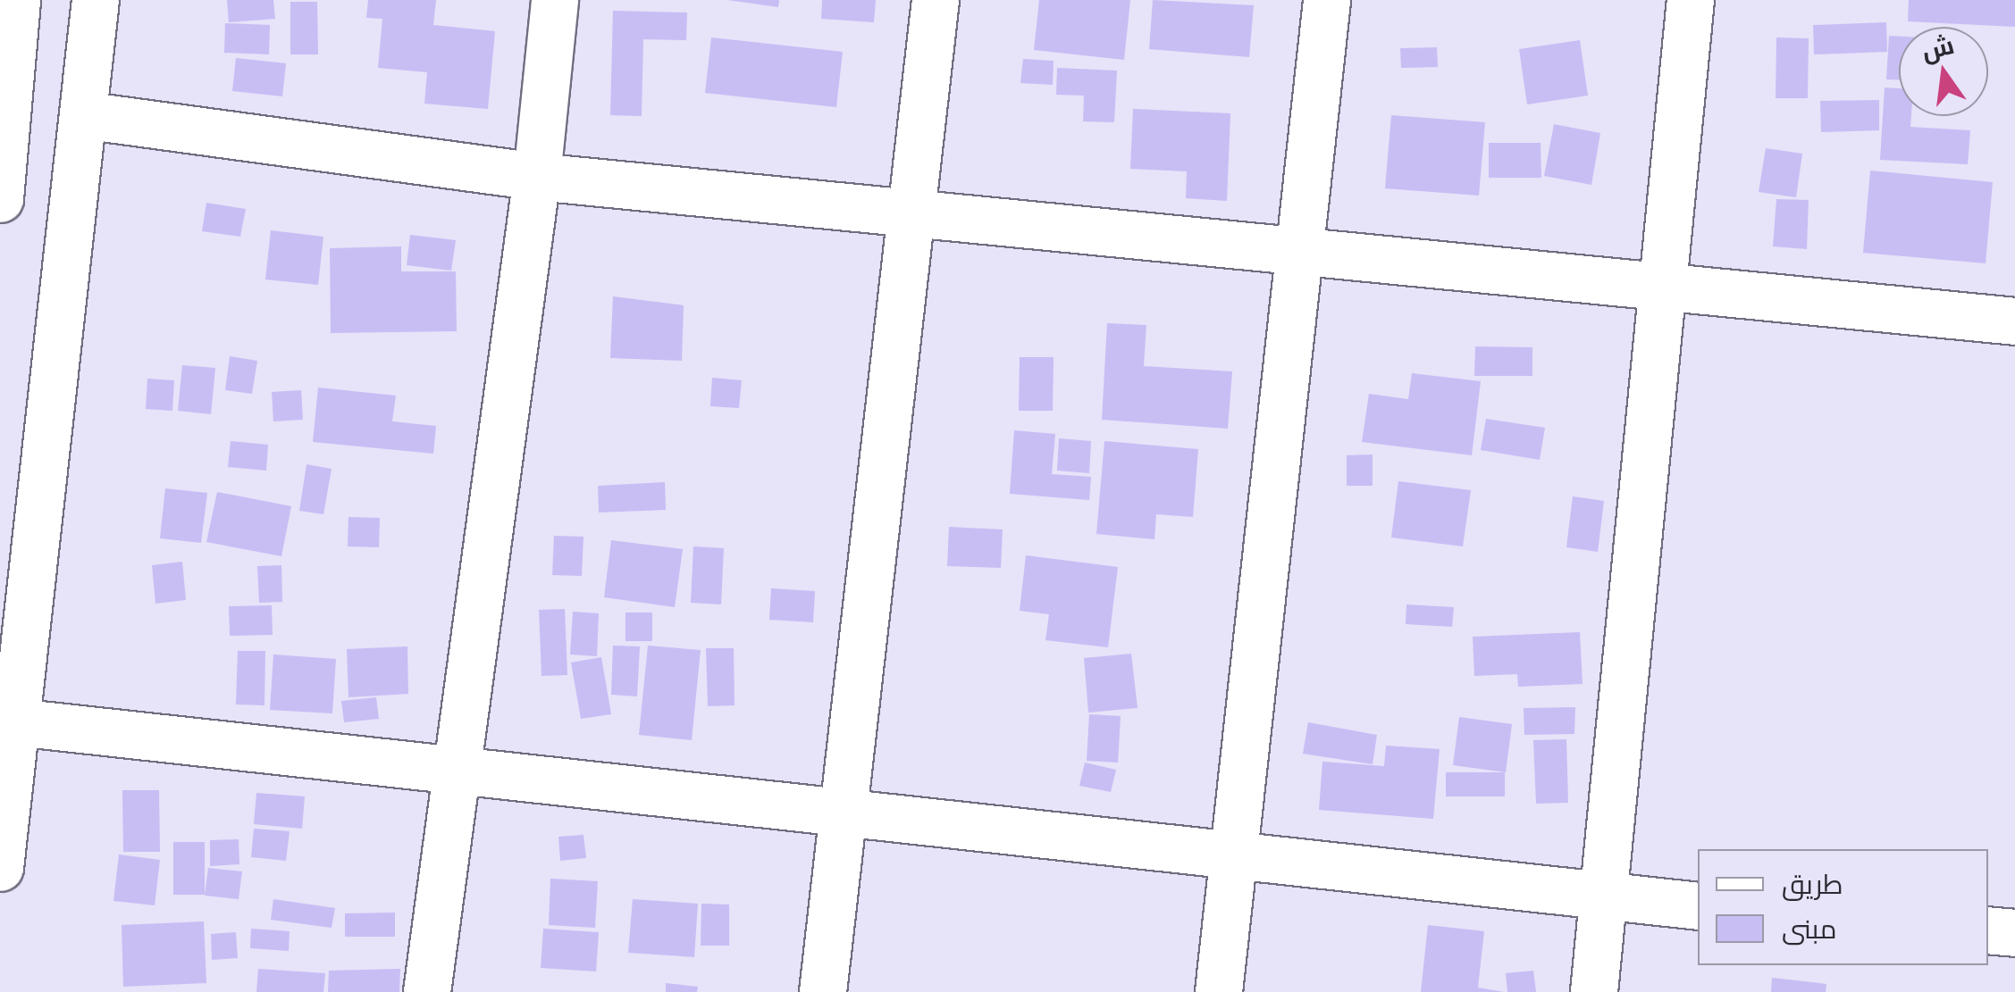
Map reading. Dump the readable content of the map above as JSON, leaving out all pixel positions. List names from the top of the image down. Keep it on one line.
{"legend":["طريق","مبنى"],"north":"top"}
